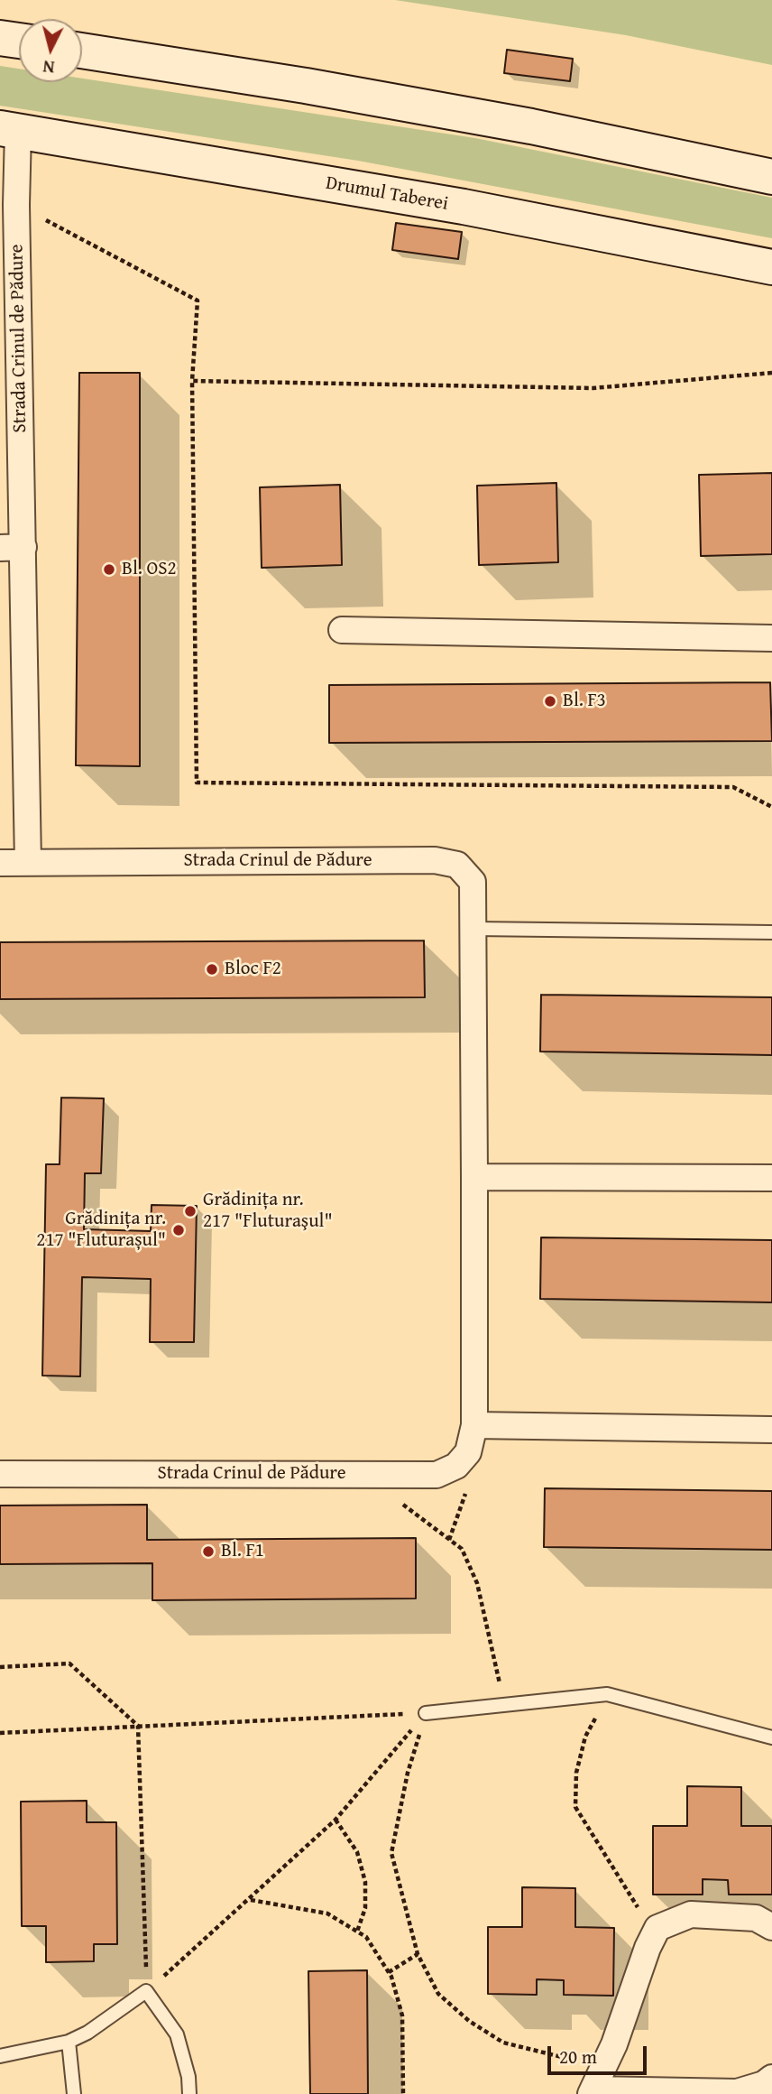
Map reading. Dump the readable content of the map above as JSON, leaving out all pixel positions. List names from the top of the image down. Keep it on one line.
{"streets":{"main road":["Drumul Taberei"],"street":["Strada Crinul de Pădure"]},"crossings":[["Drumul Taberei","Strada Crinul de Pădure"]],"places":["Bl. OS2","Bl. F3","Bloc F2","Grădinița nr. 217 \"Fluturaşul\"","Grădinița nr. 217 \"Fluturașul\"","Bl. F1"],"scale_bar":"20 m","north":"bottom"}
